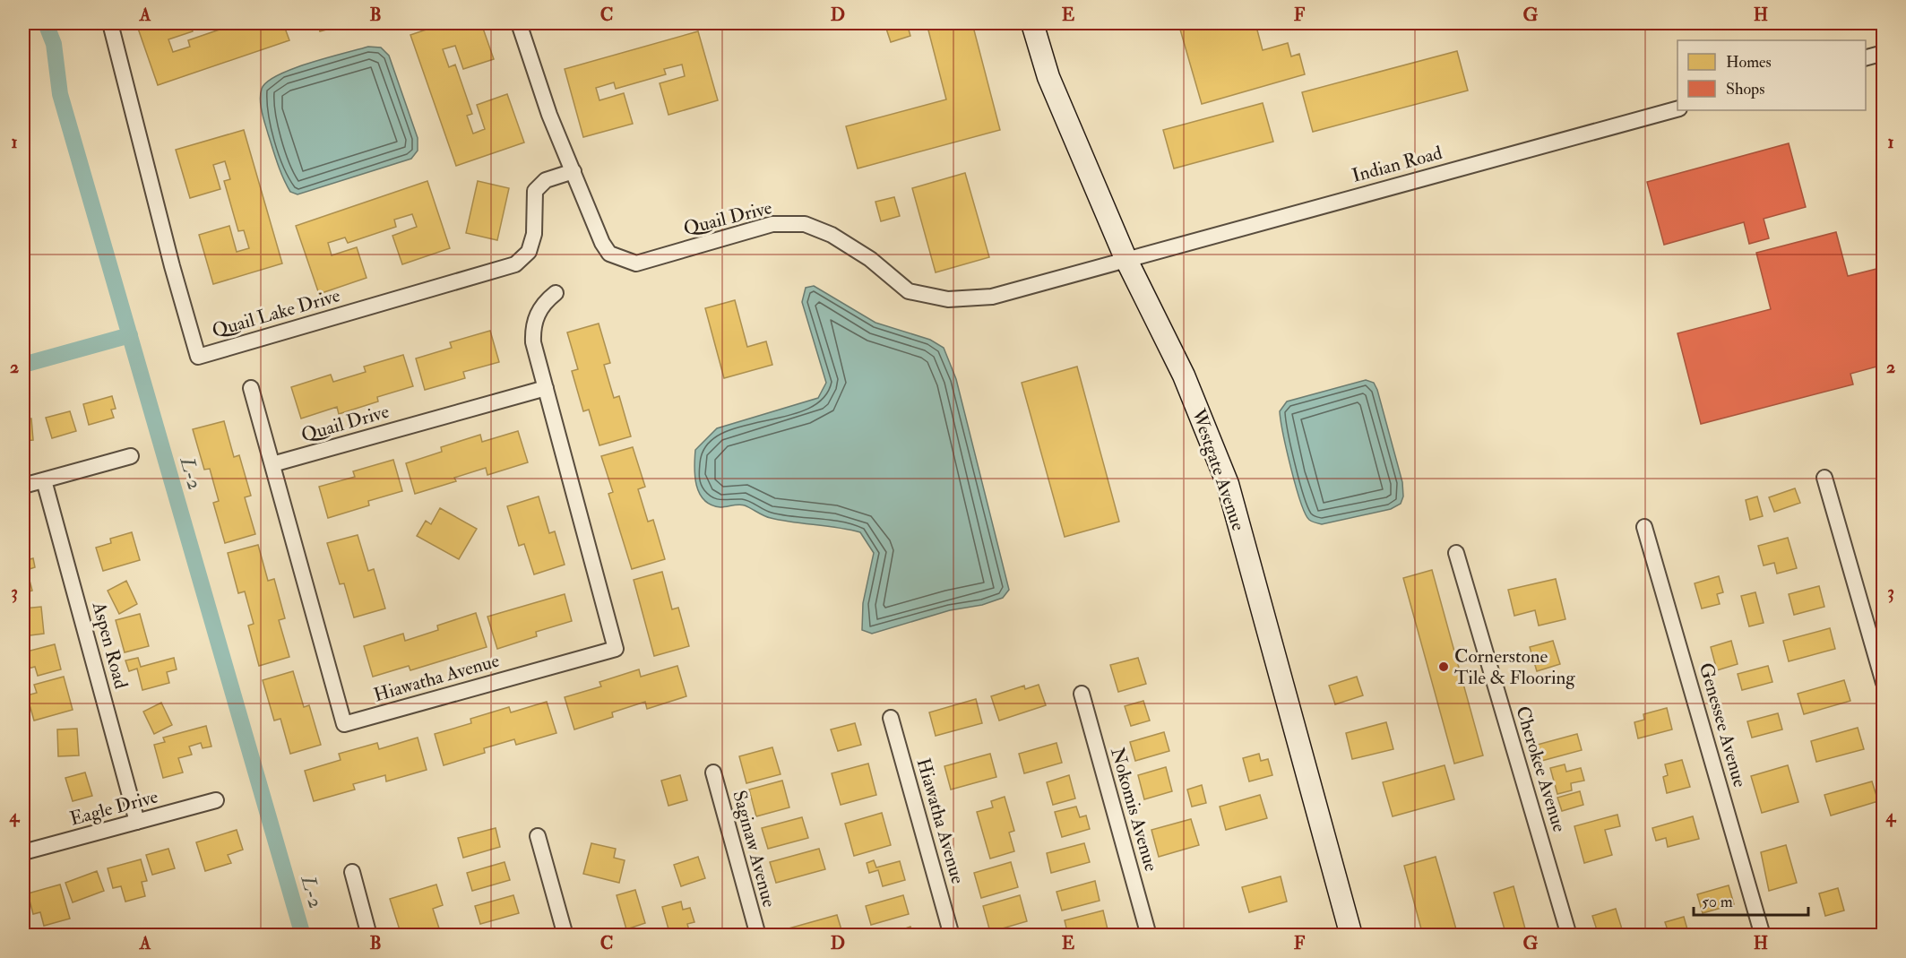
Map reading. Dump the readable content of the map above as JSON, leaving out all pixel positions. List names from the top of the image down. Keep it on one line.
{"streets":{"street":["Indian Road","Quail Drive","Quail Lake Drive","Westgate Avenue","Aspen Road","Hiawatha Avenue","Genessee Avenue","Cherokee Avenue","Eagle Drive","Nokomis Avenue","Saginaw Avenue"]},"crossings":[["Indian Road","Quail Drive"],["Indian Road","Westgate Avenue"],["Quail Drive","Quail Lake Drive"],["Quail Drive","Westgate Avenue"],["Quail Drive","Hiawatha Avenue"],["Aspen Road","Eagle Drive"]],"water":["L-2"],"places":["Cornerstone Tile & Flooring"],"legend":["Homes","Shops"],"scale_bar":"50 m","grid":{"columns":["A","B","C","D","E","F","G","H"],"rows":["1","2","3","4"]}}
